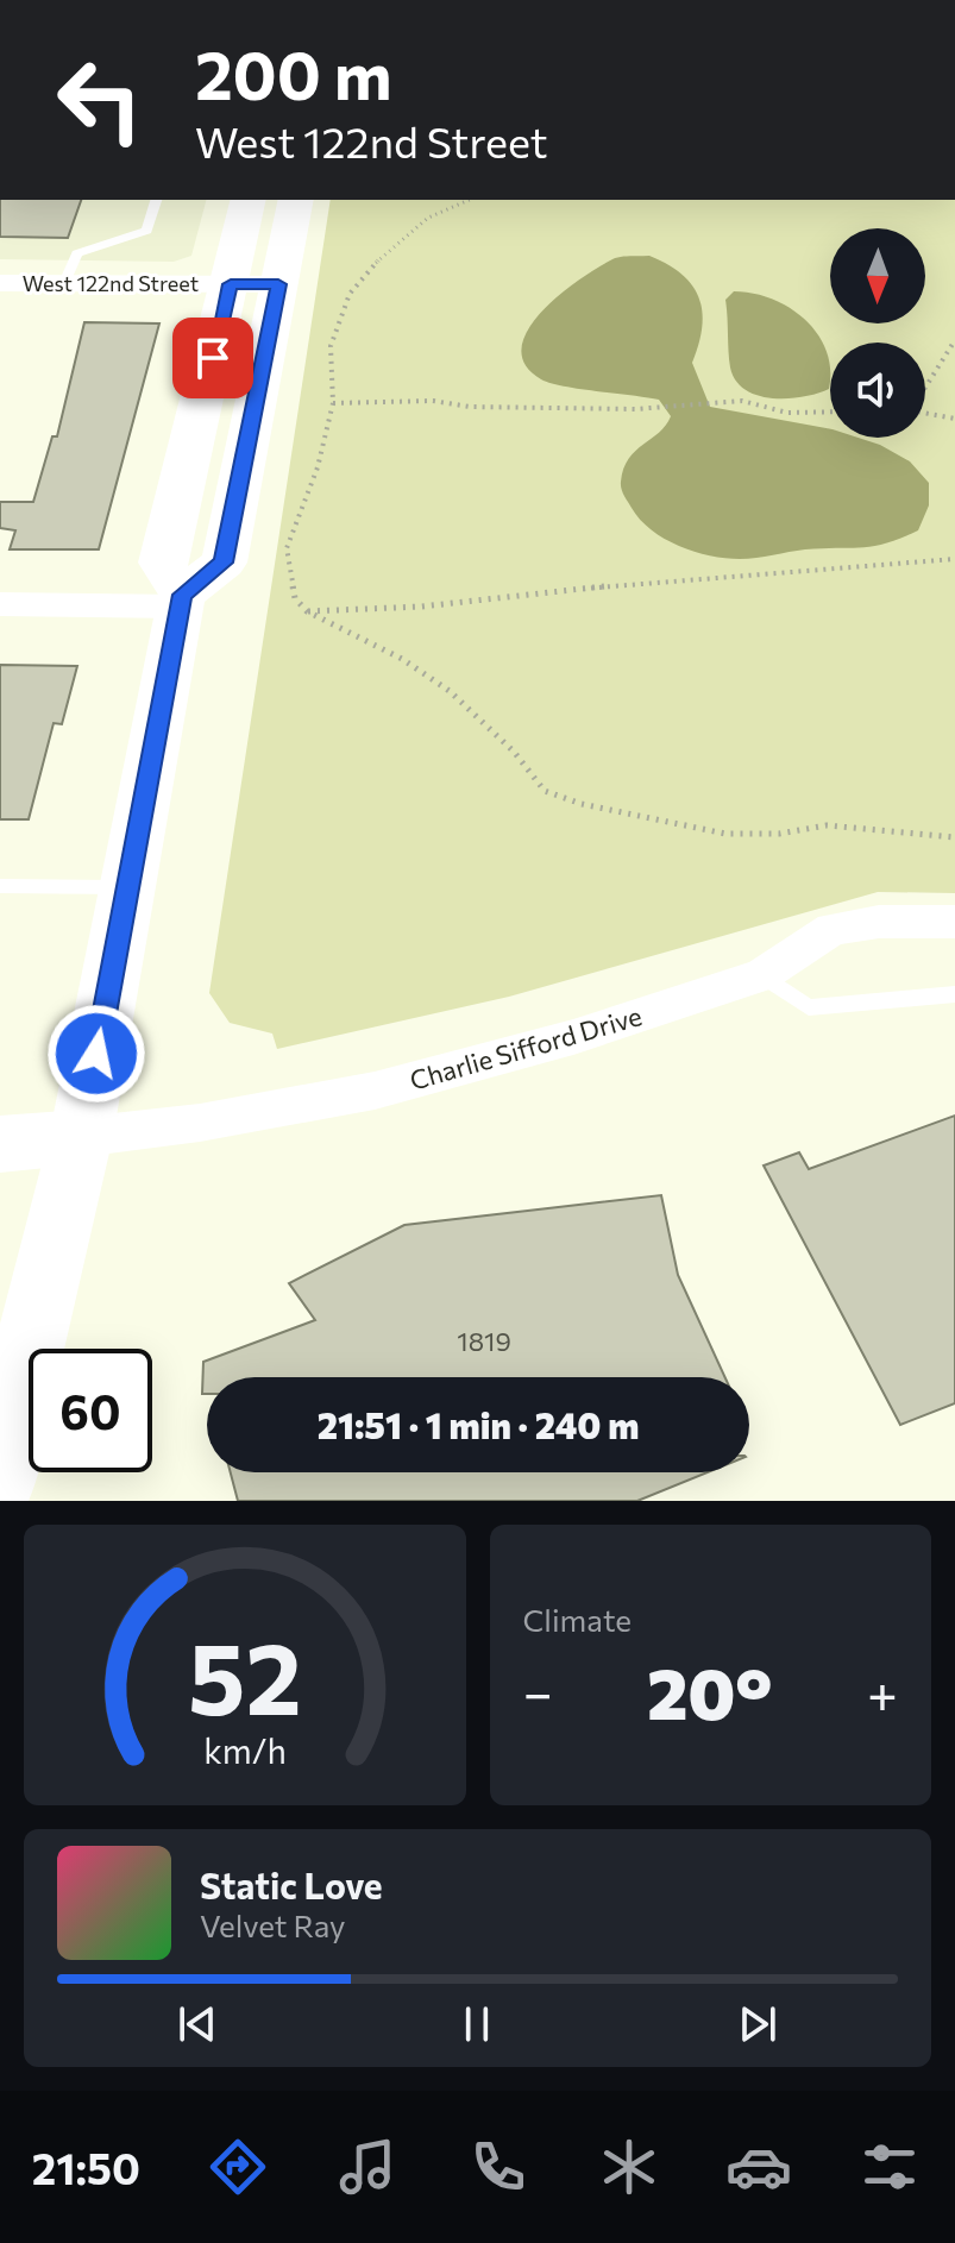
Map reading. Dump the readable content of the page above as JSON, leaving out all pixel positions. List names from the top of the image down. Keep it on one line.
{"streets":{"street":["West 122nd Street","Charlie Sifford Drive"]},"house_numbers":["1819"],"north":"bottom","page":{"turn":["200 m","West 122nd Street"],"limit":"60","trip":"21:51 · 1 min · 240 m","tile":"Climate","heat":["−","20°","+"],"song":["Static Love","Velvet Ray"],"tabs":"21:50","gauge":["52","km/h"]}}
